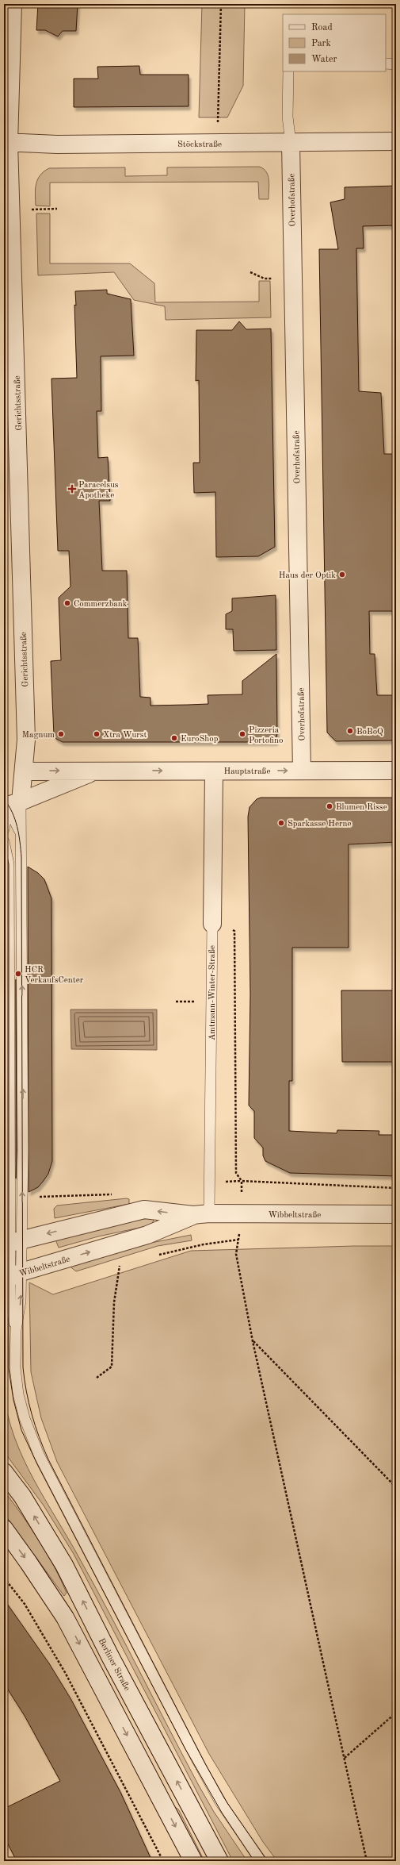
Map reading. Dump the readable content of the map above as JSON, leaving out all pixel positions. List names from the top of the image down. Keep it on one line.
{"streets":{"street":["Stöckstraße","Overhofstraße","Gerichtsstraße","Hauptstraße","Amtmann-Winter-Straße","Wibbeltstraße","Berliner Straße"]},"crossings":[["Stöckstraße","Overhofstraße"],["Stöckstraße","Gerichtsstraße"],["Overhofstraße","Hauptstraße"],["Gerichtsstraße","Hauptstraße"],["Hauptstraße","Amtmann-Winter-Straße"],["Amtmann-Winter-Straße","Wibbeltstraße"]],"one_way":["Hauptstraße"],"places":{"health":["Paracelsus Apotheke"],"other":["Haus der Optik","Commerzbank","BoBoQ","Magnum","Xtra Wurst","Pizzeria Portofino","EuroShop","Blumen Risse","Sparkasse Herne","HCR VerkaufsCenter"]},"legend":["Road","Park","Water"]}
